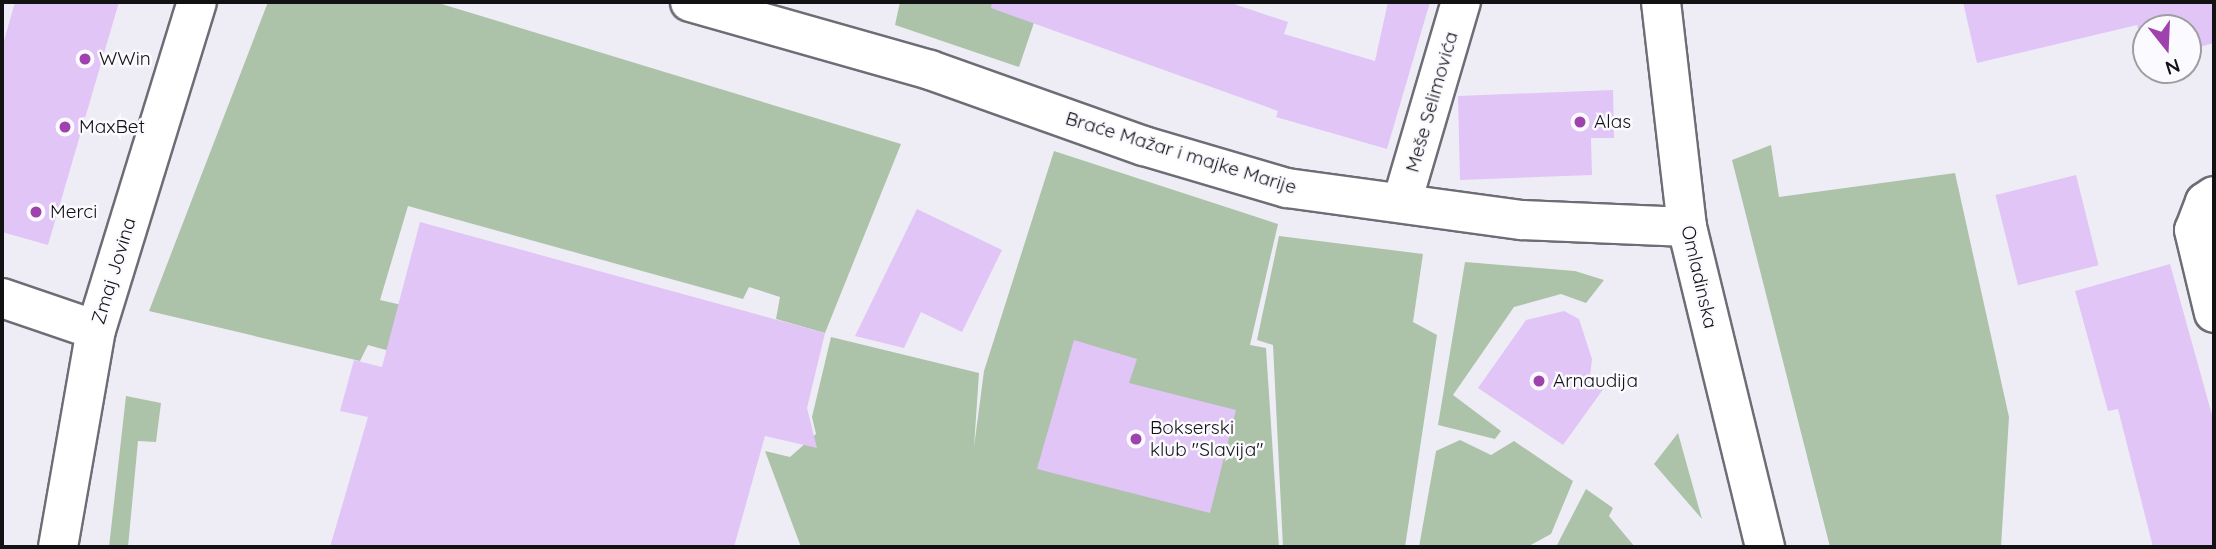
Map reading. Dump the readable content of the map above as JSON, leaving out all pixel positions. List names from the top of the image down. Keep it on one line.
{"streets":{"street":["Meše Selimovića","Braće Mažar i majke Marije","Zmaj Jovina","Omladinska"]},"crossings":[["Meše Selimovića","Braće Mažar i majke Marije"],["Braće Mažar i majke Marije","Omladinska"]],"places":["WWin","Alas","MaxBet","Merci","Arnaudija","Bokserski klub \"Slavija\""],"north":"bottom"}
